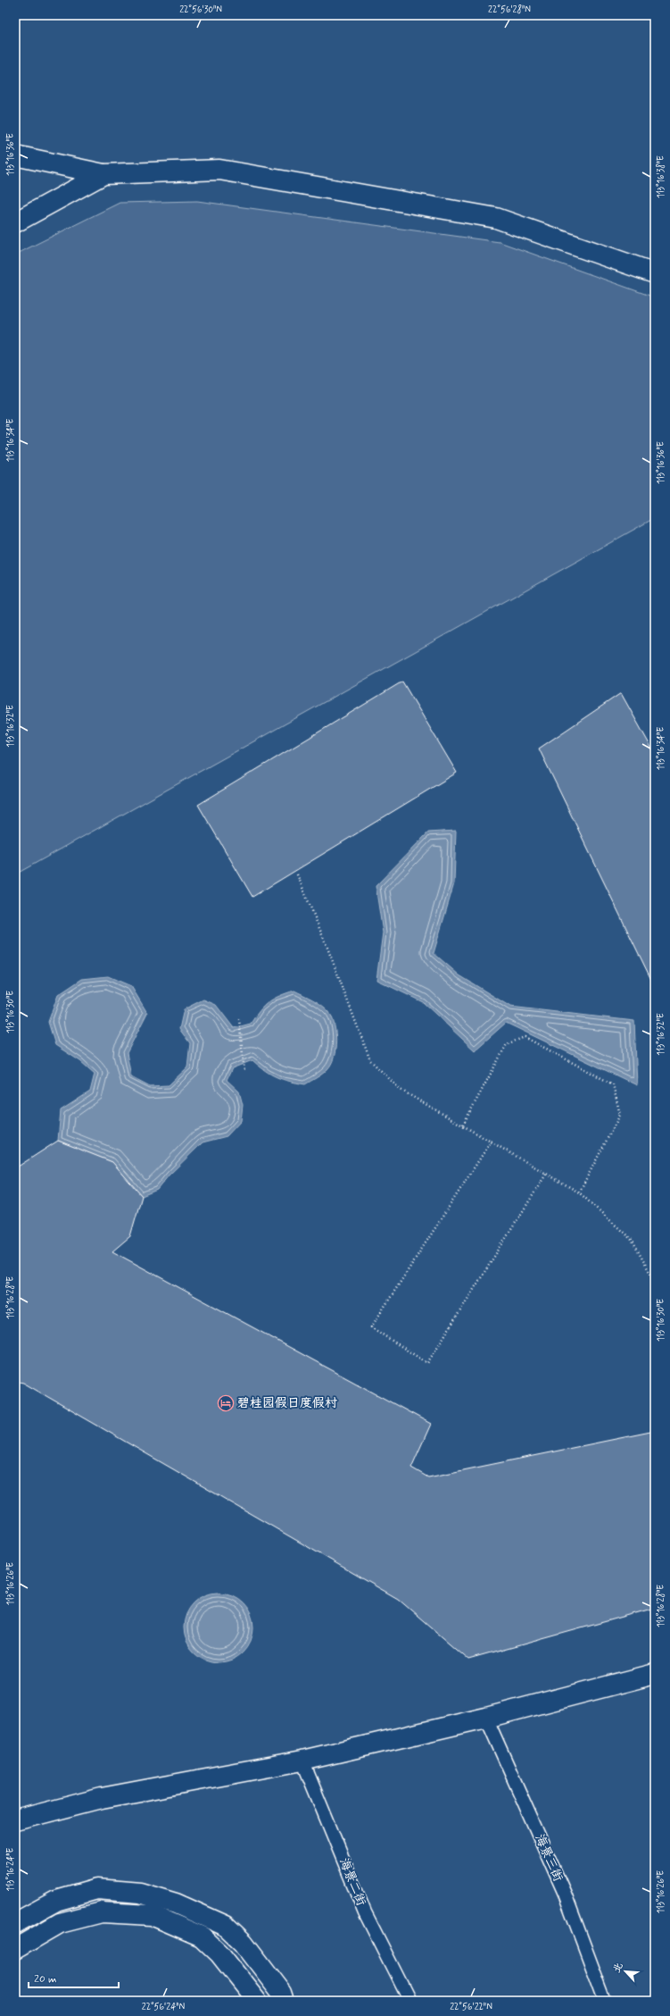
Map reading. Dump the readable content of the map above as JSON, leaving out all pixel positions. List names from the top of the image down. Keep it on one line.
{"streets":{"lane":["海景三街","海景二街"]},"places":{"hotel":["碧桂园假日度假村"]},"scale_bar":"20 m","north":"top left","coordinates":["22°56'30\"N","22°56'28\"N","113°16'36\"E","113°16'38\"E","113°16'34\"E","113°16'32\"E","113°16'30\"E","113°16'28\"E","113°16'26\"E","113°16'24\"E","22°56'24\"N","22°56'22\"N"]}
